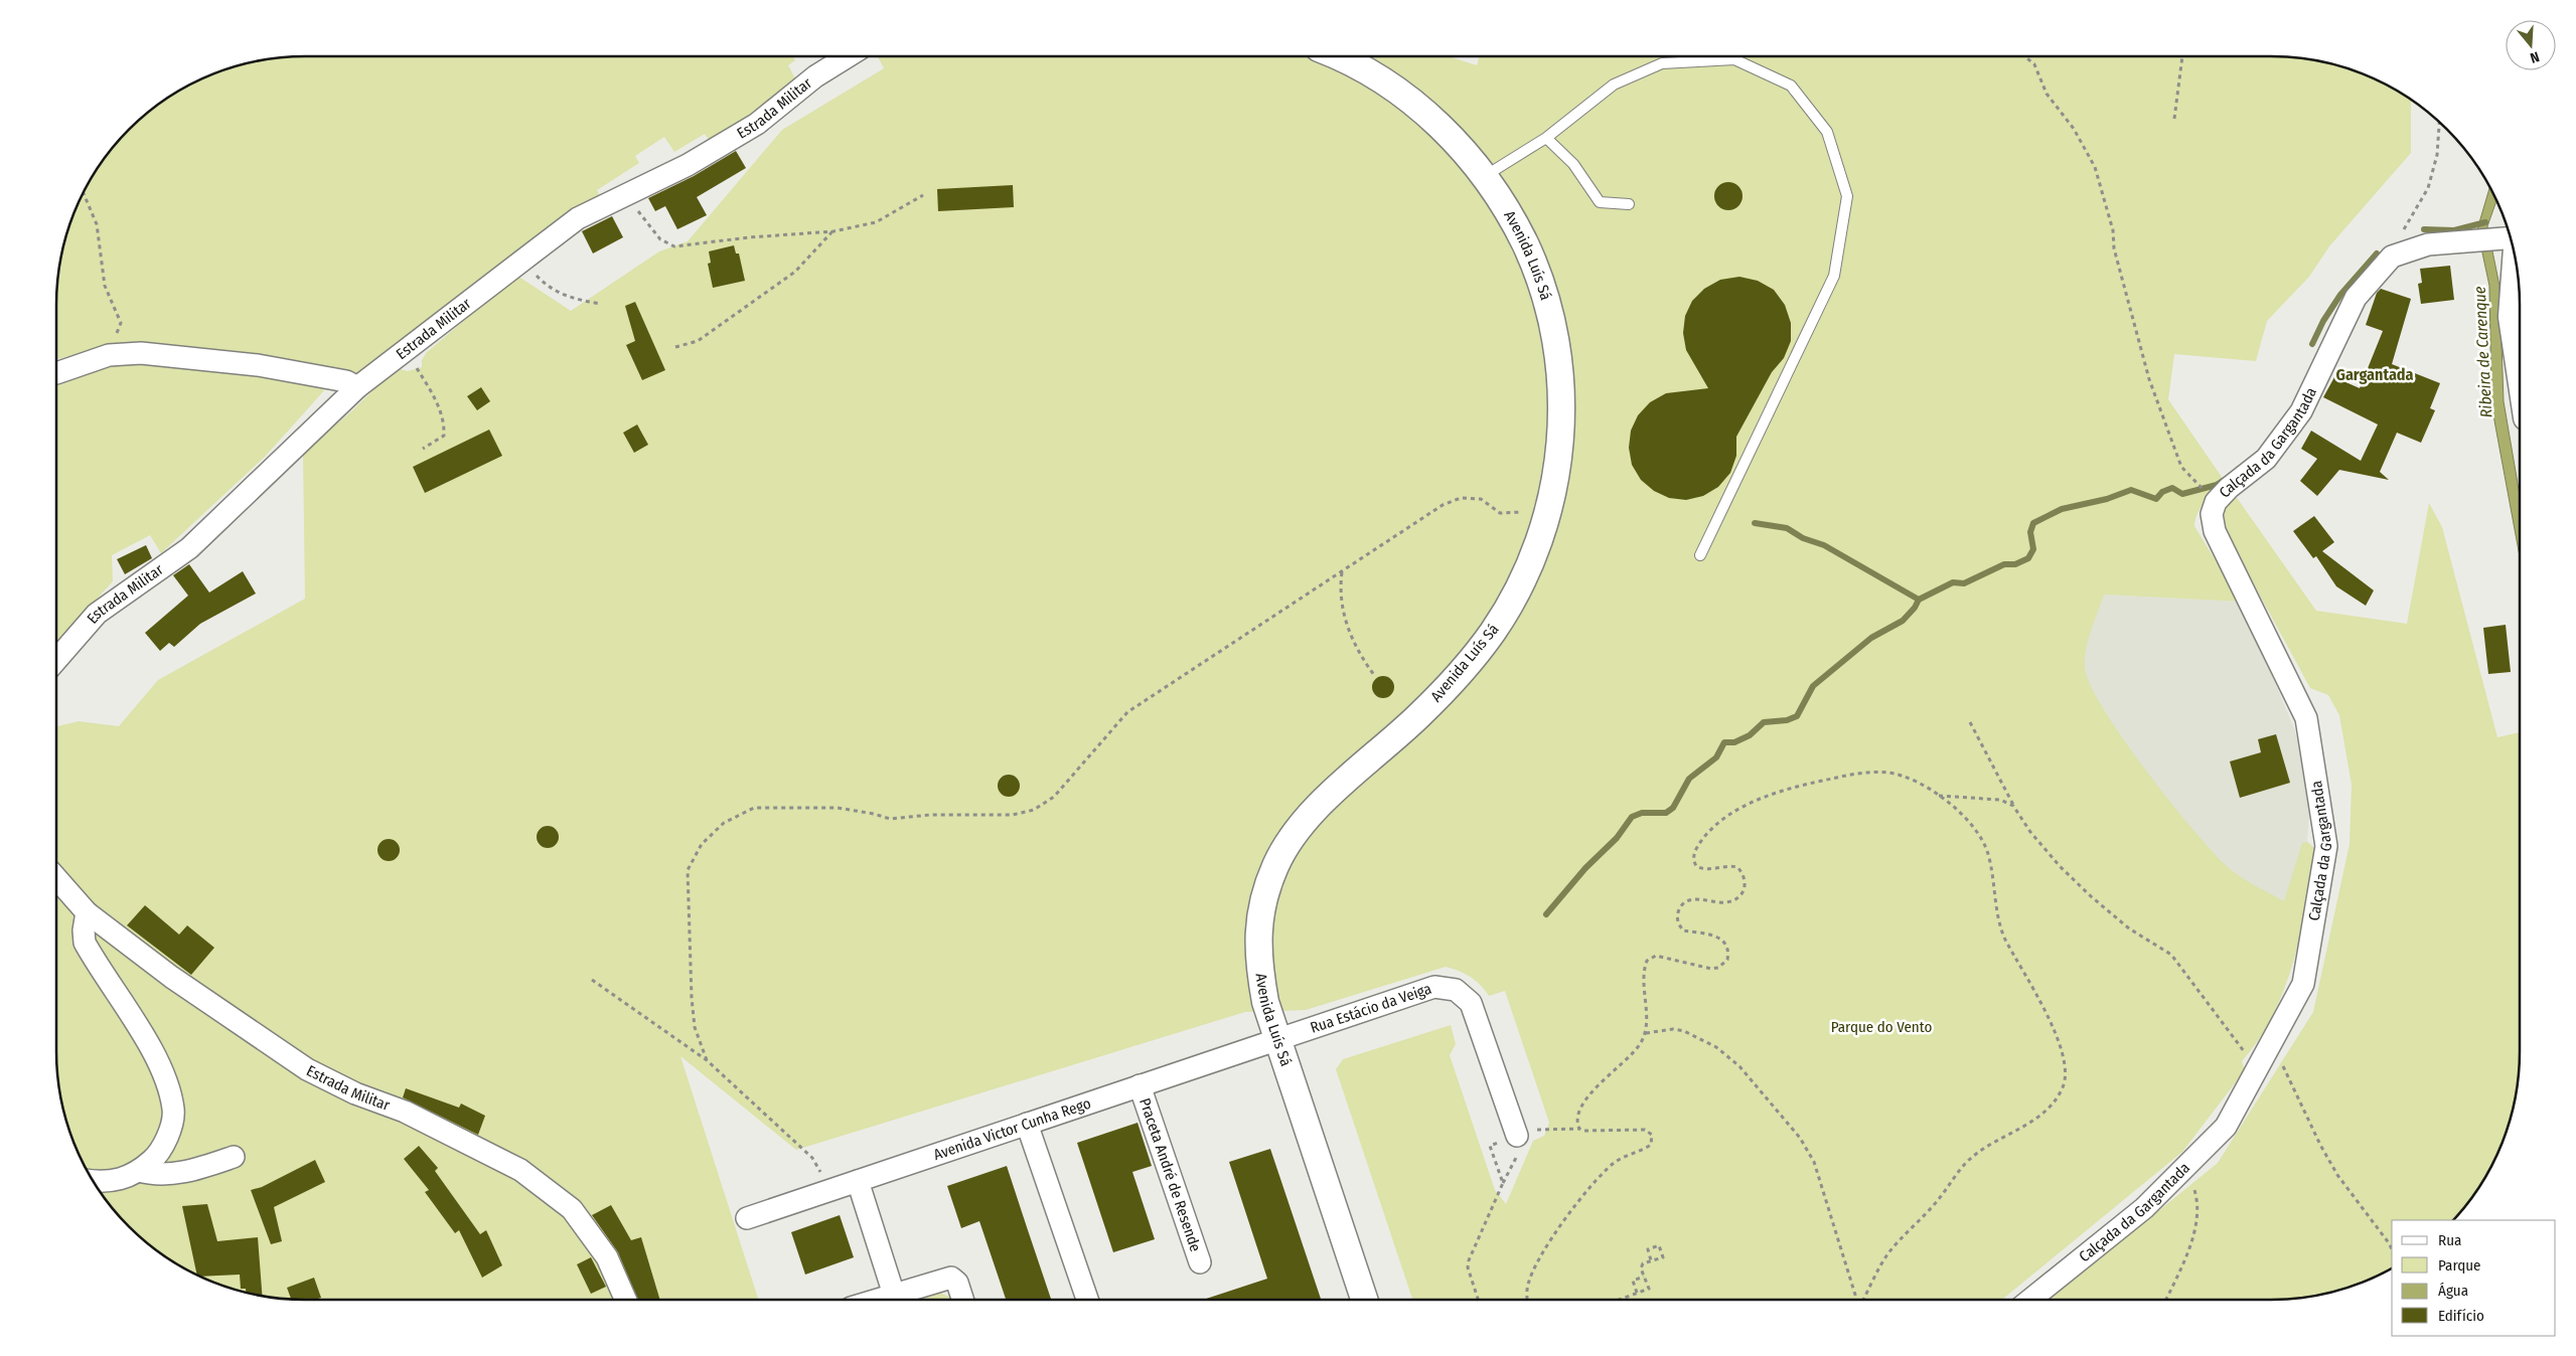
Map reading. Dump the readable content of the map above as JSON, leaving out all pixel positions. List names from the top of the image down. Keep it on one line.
{"streets":{"street":["Estrada Militar","Avenida Luís Sá","Calçada da Gargantada","Rua Estácio da Veiga","Avenida Victor Cunha Rego","Praceta André de Resende"]},"crossings":[["Avenida Luís Sá","Rua Estácio da Veiga"],["Avenida Luís Sá","Avenida Victor Cunha Rego"],["Rua Estácio da Veiga","Avenida Victor Cunha Rego"],["Avenida Victor Cunha Rego","Praceta André de Resende"]],"districts":["Gargantada"],"water":["Ribeira de Carenque"],"parks":["Parque do Vento"],"legend":["Rua","Parque","Água","Edifício"],"north":"bottom"}
